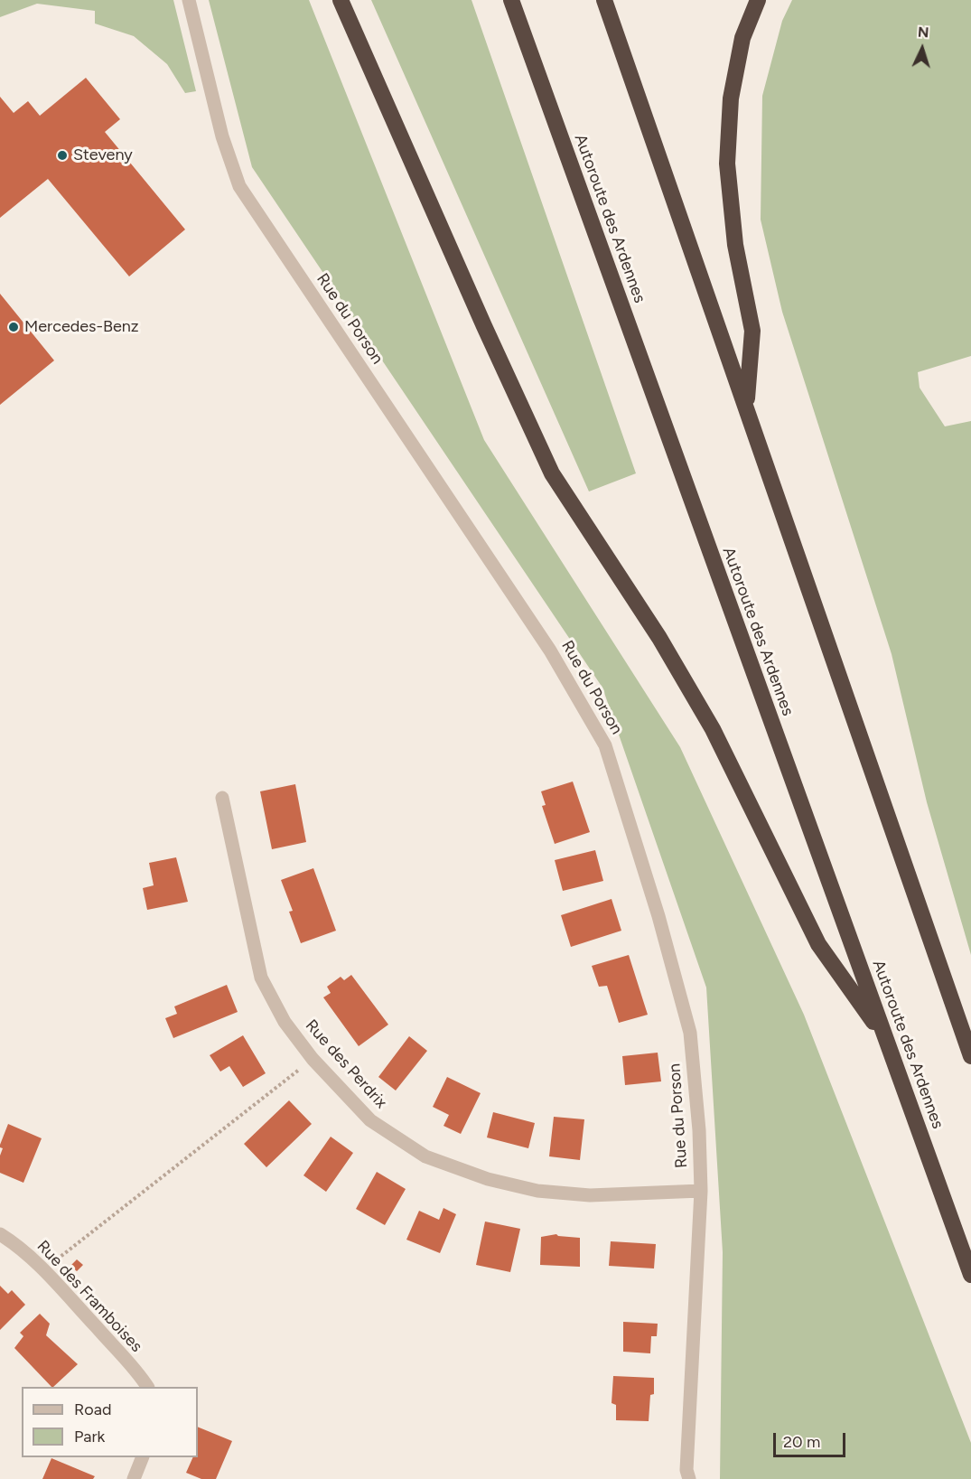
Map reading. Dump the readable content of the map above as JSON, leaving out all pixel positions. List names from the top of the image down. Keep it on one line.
{"streets":{"highway":["Autoroute des Ardennes"],"street":["Rue du Porson","Rue des Perdrix","Rue des Framboises"]},"crossings":[["Rue du Porson","Rue des Perdrix"]],"places":["Steveny","Mercedes-Benz"],"legend":["Road","Park"],"scale_bar":"20 m","north":"top"}
